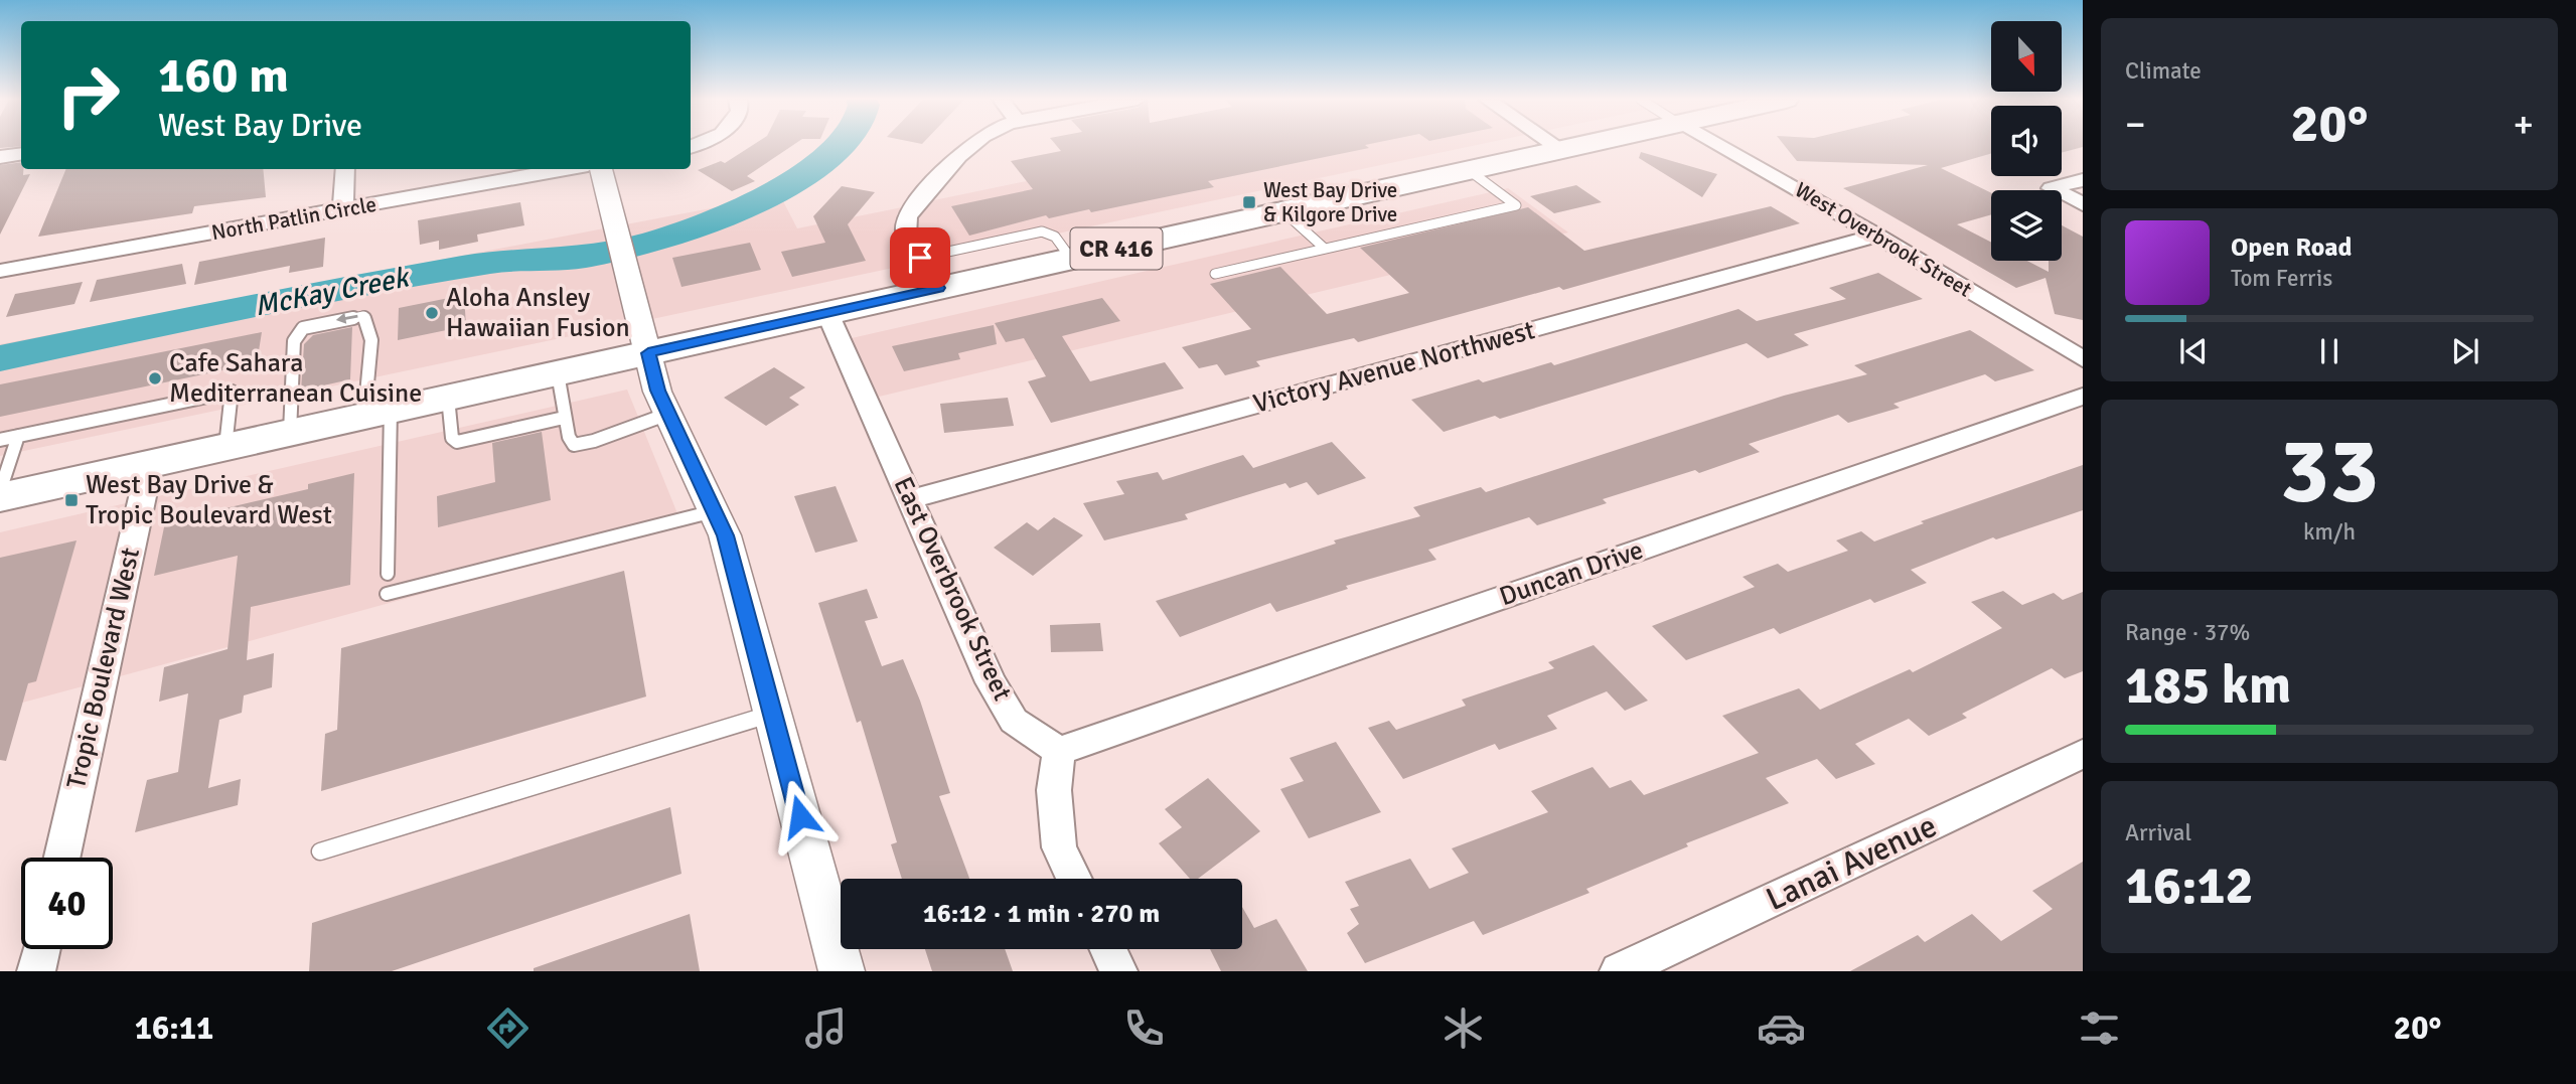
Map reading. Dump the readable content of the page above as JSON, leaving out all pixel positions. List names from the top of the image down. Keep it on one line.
{"streets":{"main road":["CR 416"],"street":["North Patlin Circle","West Overbrook Street","Victory Avenue Northwest","Duncan Drive","East Overbrook Street","Tropic Boulevard West","Lanai Avenue"]},"crossings":[["West Overbrook Street","Victory Avenue Northwest"],["CR 416","East Overbrook Street"],["CR 416","Tropic Boulevard West"],["Victory Avenue Northwest","East Overbrook Street"],["Duncan Drive","East Overbrook Street"]],"water":["McKay Creek"],"places":{"transit":["West Bay Drive & Kilgore Drive","West Bay Drive & Tropic Boulevard West"],"other":["Aloha Ansley Hawaiian Fusion","Cafe Sahara Mediterranean Cuisine"]},"north":"bottom","page":{"tile":["Climate",["33","km/h"],["Range · 37%","185 km"],["Arrival","16:12"]],"turn":["160 m","West Bay Drive"],"heat":["−","20°","+"],"song":["Open Road","Tom Ferris"],"limit":"40","trip":"16:12 · 1 min · 270 m","tabs":["16:11","20°"]}}
